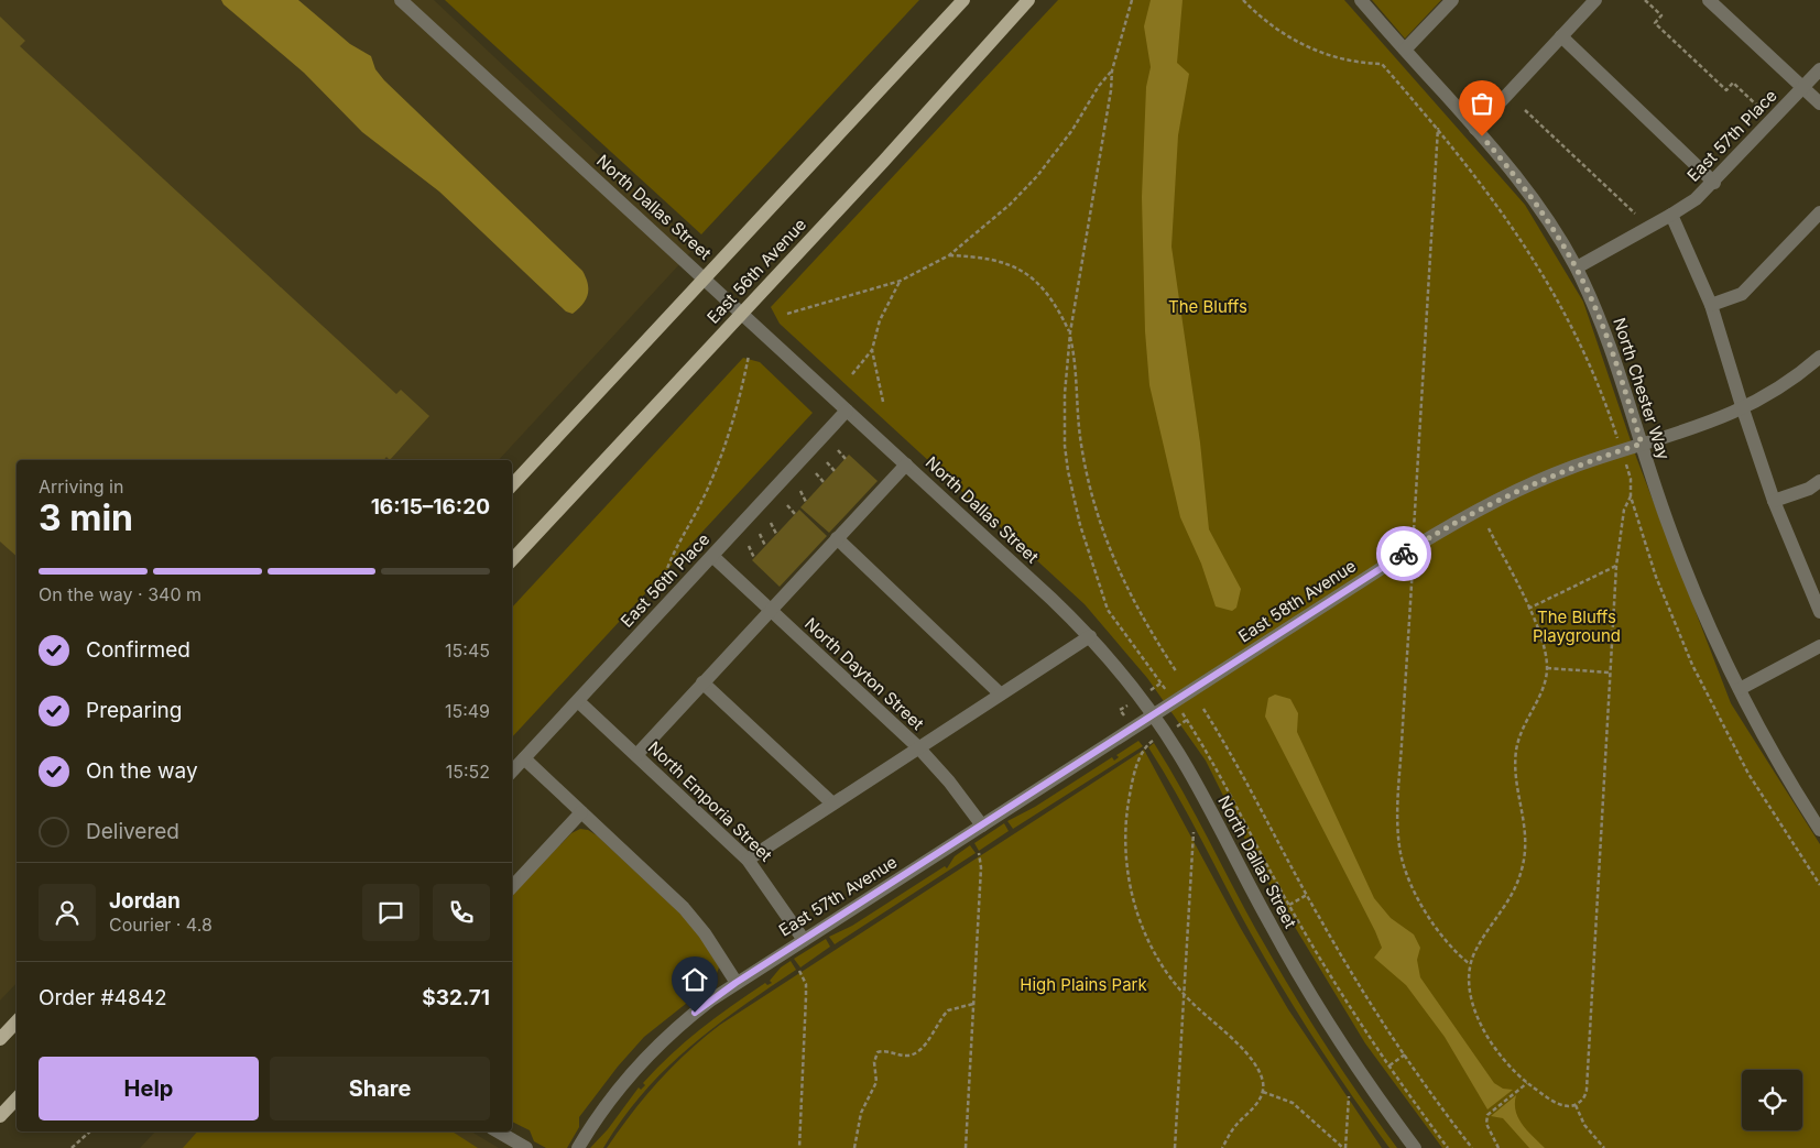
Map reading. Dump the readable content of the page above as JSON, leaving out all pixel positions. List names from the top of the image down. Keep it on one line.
{"streets":{"main road":["East 56th Avenue"],"street":["East 57th Place","North Dallas Street","North Chester Way","East 56th Place","East 58th Avenue","North Dayton Street","North Emporia Street","East 57th Avenue"]},"crossings":[["East 57th Place","North Chester Way"],["North Dallas Street","East 56th Avenue"],["North Dallas Street","East 56th Place"],["North Dallas Street","East 58th Avenue"],["North Dallas Street","East 57th Avenue"],["North Chester Way","East 58th Avenue"],["East 56th Place","North Dayton Street"],["East 56th Place","North Emporia Street"],["East 58th Avenue","East 57th Avenue"],["North Dayton Street","East 57th Avenue"],["North Emporia Street","East 57th Avenue"]],"parks":["The Bluffs","The Bluffs Playground","High Plains Park"],"page":{"heading":["3 min","Arriving in","16:15–16:20"],"panel":["Jordan","Courier · 4.8","Order #4842","$32.71"],"bar":"On the way · 340 m","list":[["Confirmed","15:45"],["Preparing","15:49"],["On the way","15:52"],"Delivered"],"buttons":["Help","Share"]}}
